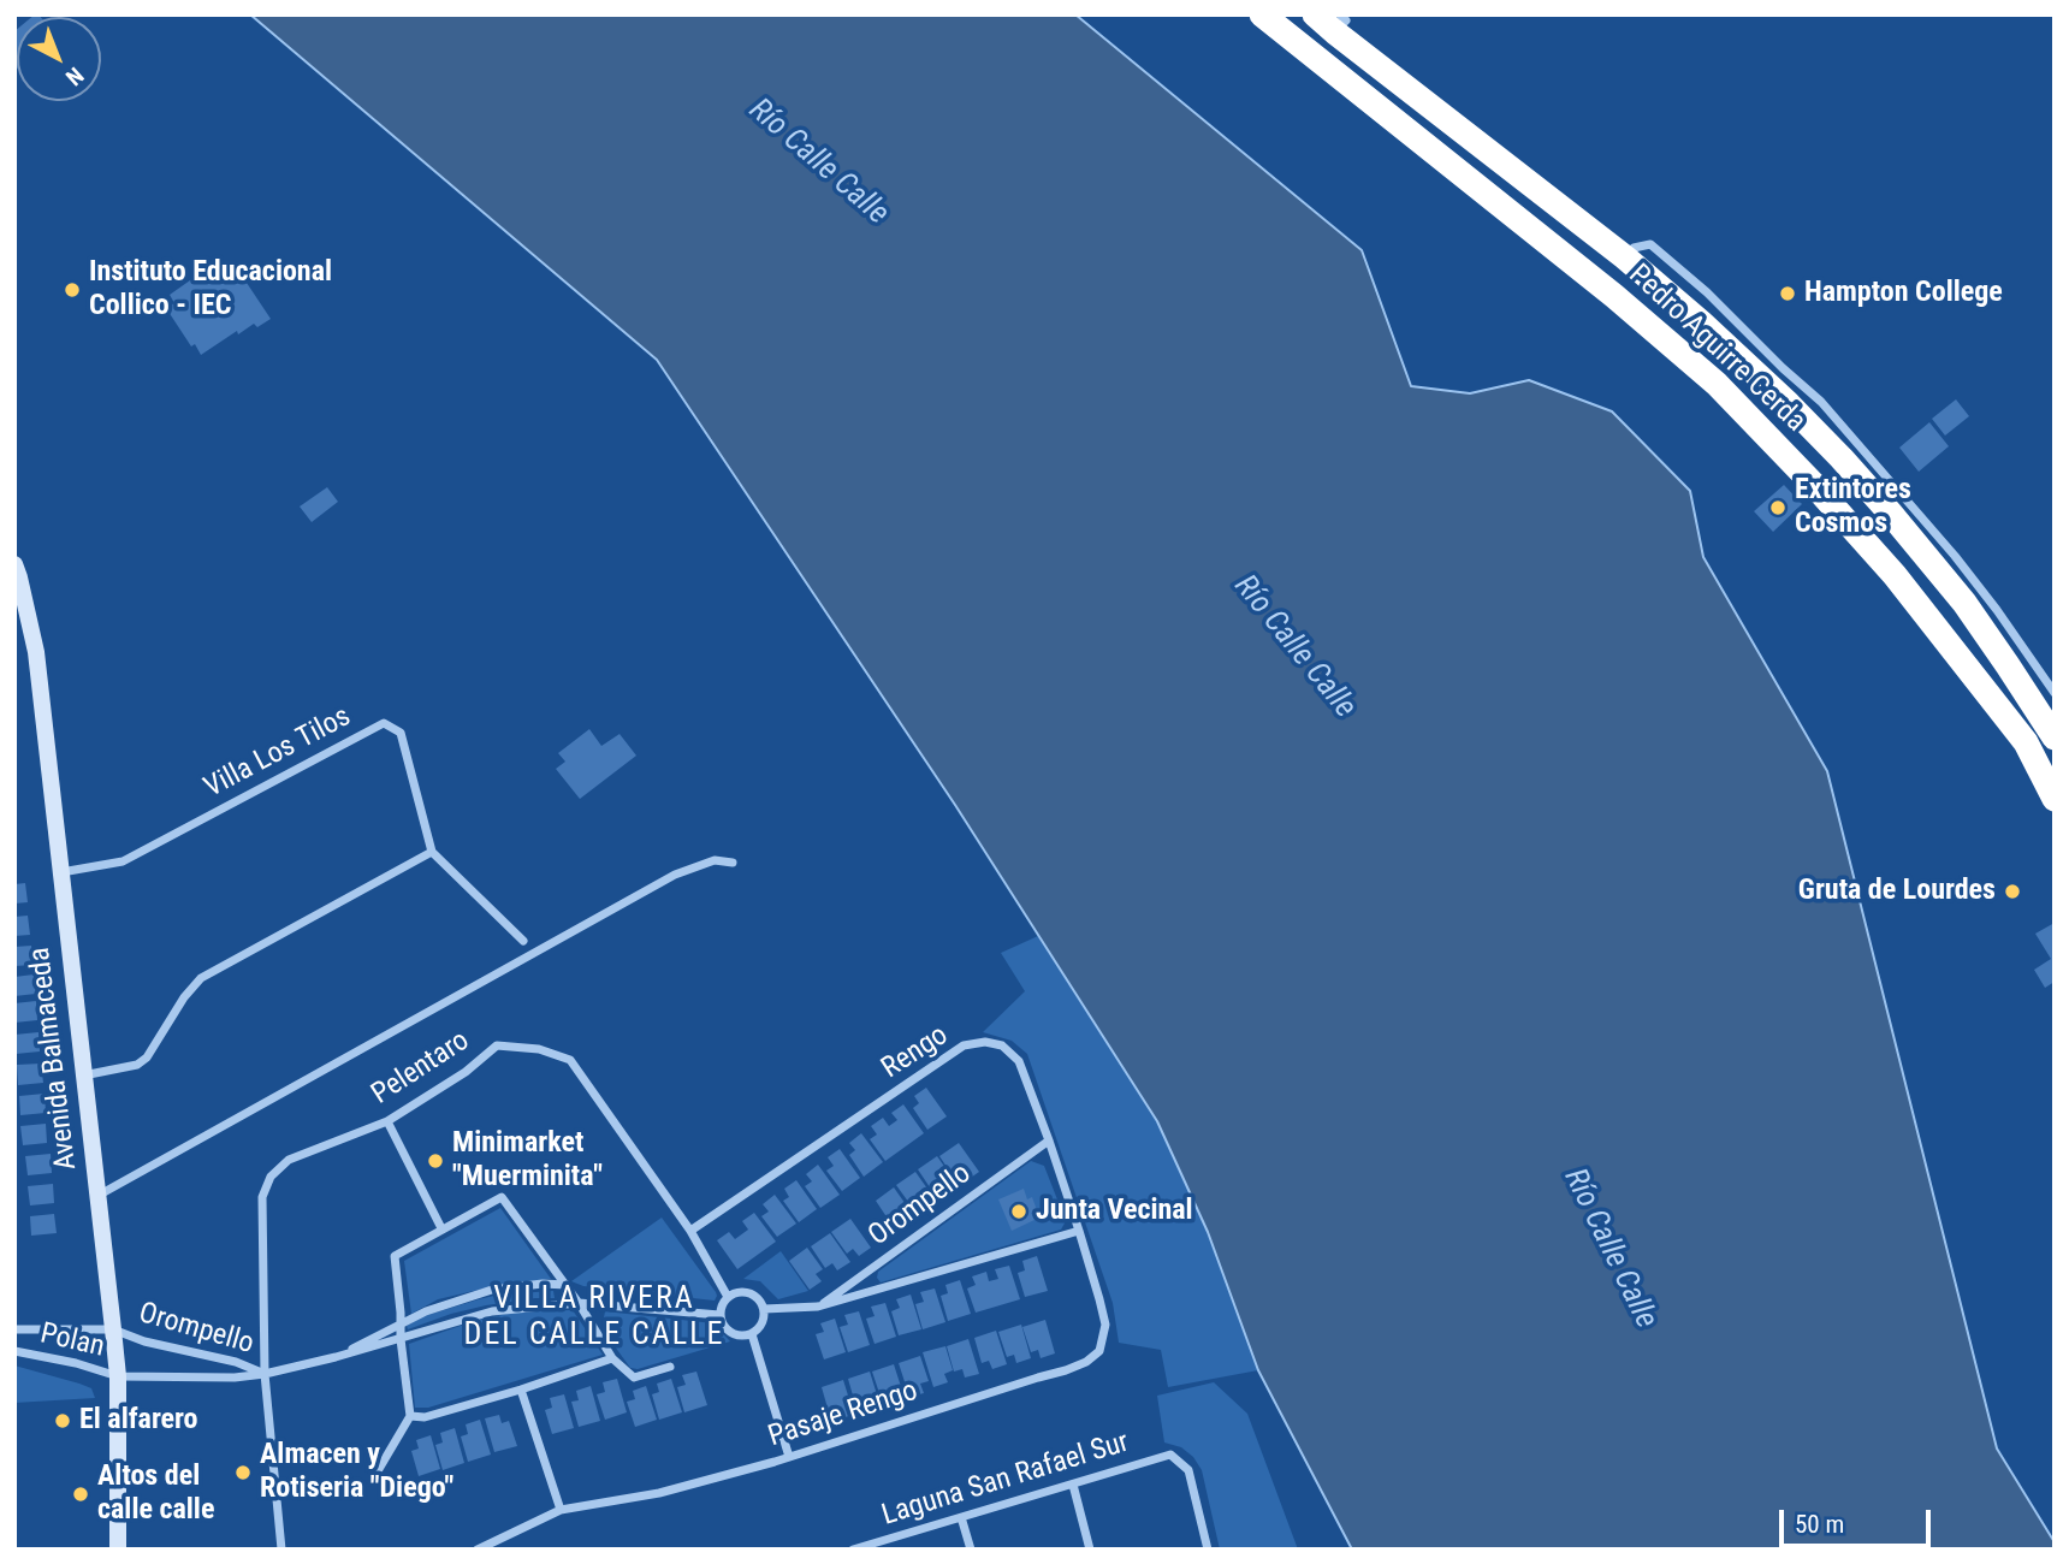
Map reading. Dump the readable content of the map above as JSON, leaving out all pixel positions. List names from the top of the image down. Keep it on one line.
{"streets":{"highway":["Pedro Aguirre Cerda"],"main road":["Avenida Balmaceda"],"street":["Villa Los Tilos","Rengo","Pelentaro","Orompello","Polan","Pasaje Rengo","Laguna San Rafael Sur"]},"crossings":[["Villa Los Tilos","Avenida Balmaceda"],["Rengo","Pelentaro"],["Rengo","Orompello"],["Rengo","Pasaje Rengo"],["Avenida Balmaceda","Orompello"],["Avenida Balmaceda","Polan"],["Pelentaro","Orompello"],["Orompello","Polan"],["Orompello","Pasaje Rengo"]],"districts":["VILLA RIVERA DEL CALLE CALLE"],"water":["Río Calle Calle"],"places":["Instituto Educacional Collico - IEC","Hampton College","Extintores Cosmos","Gruta de Lourdes","Minimarket \"Muerminita\"","Junta Vecinal","El alfarero","Almacen y Rotiseria \"Diego\"","Altos del calle calle"],"scale_bar":"50 m","north":"bottom right"}
